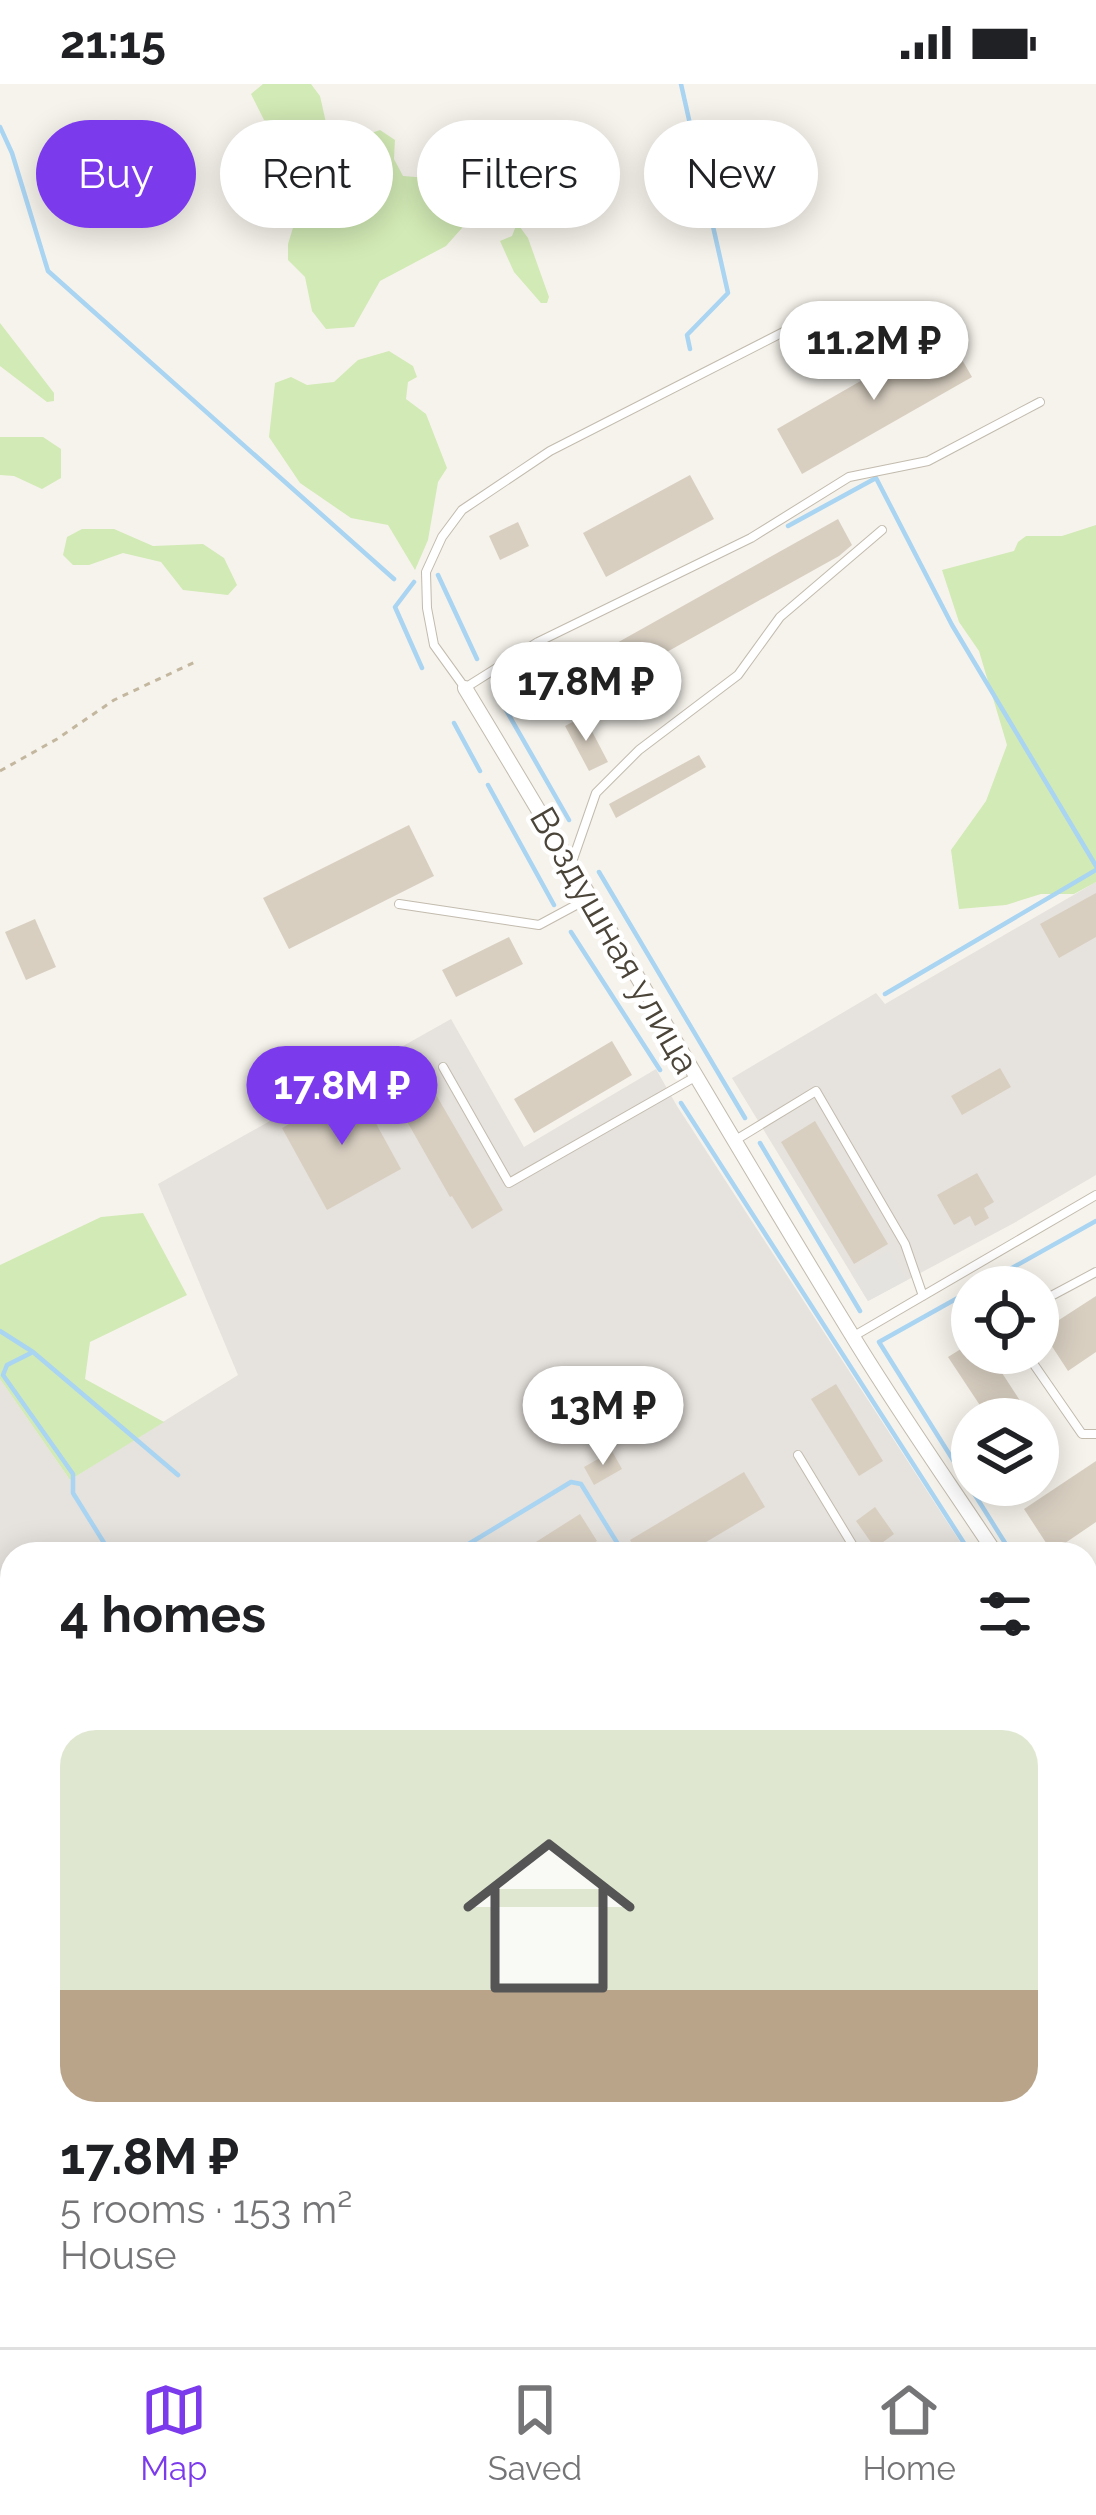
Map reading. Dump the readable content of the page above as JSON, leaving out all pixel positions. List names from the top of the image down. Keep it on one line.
{"streets":{"street":["Воздушная улица"]},"page":{"status":"21:15","chip":["Buy","Rent","Filters","New"],"price":["11.2M ₽","17.8M ₽","17.8M ₽","13M ₽"],"heading":"4 homes","list":[{"name":"17.8M ₽","note":"5 rooms · 153 m² · House"}],"tabs":["Map","Saved","Home"]}}
